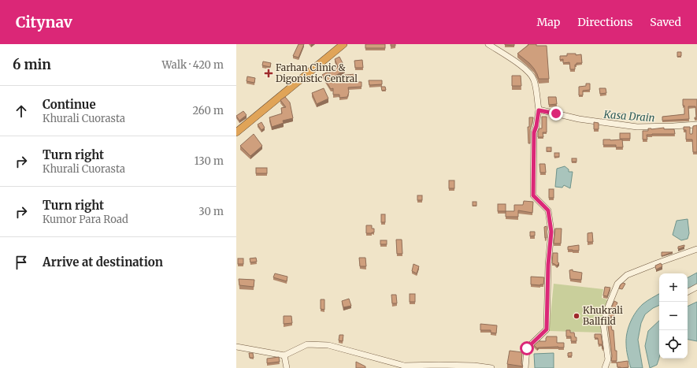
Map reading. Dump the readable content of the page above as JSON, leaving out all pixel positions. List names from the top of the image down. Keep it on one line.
{"water":["Kasa Drain"],"places":{"health":["Farhan Clinic & Digonistic Central"],"other":["Khukrali Ballfild"]},"page":{"header":"Citynav","nav":["Map","Directions","Saved"],"heading":["6 min","Walk · 420 m"],"list":[["Continue","Khurali Cuorasta","260 m"],["Turn right","Khurali Cuorasta","130 m"],["Turn right","Kumor Para Road","30 m"],"Arrive at destination"],"map_buttons":["+","−"]}}
